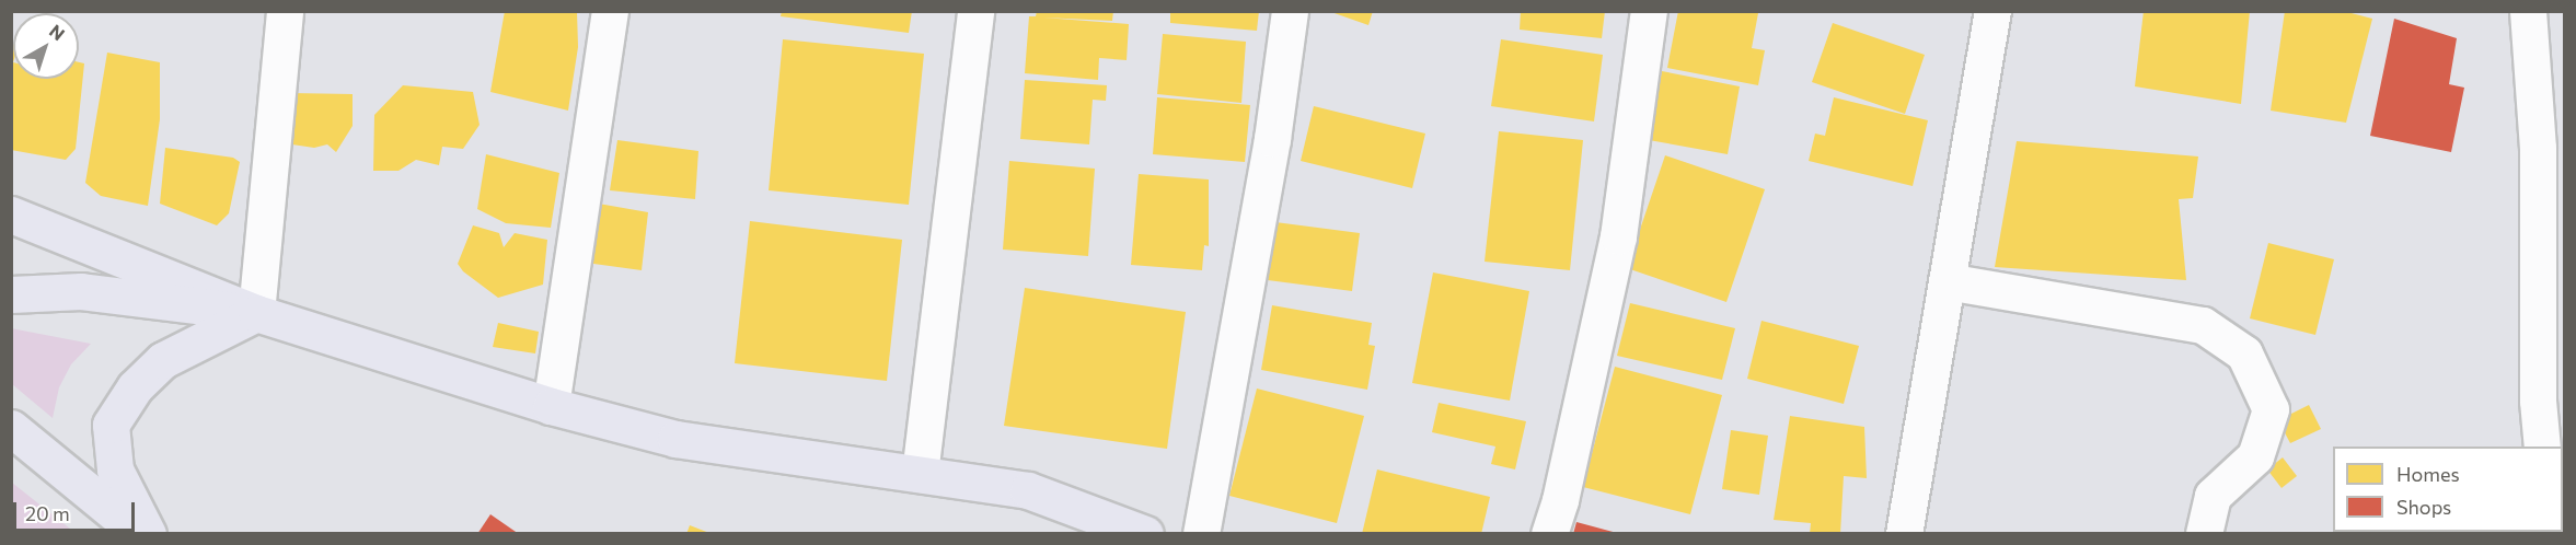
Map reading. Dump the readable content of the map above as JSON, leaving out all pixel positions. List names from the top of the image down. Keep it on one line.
{"legend":["Homes","Shops"],"scale_bar":"20 m","north":"top right"}
